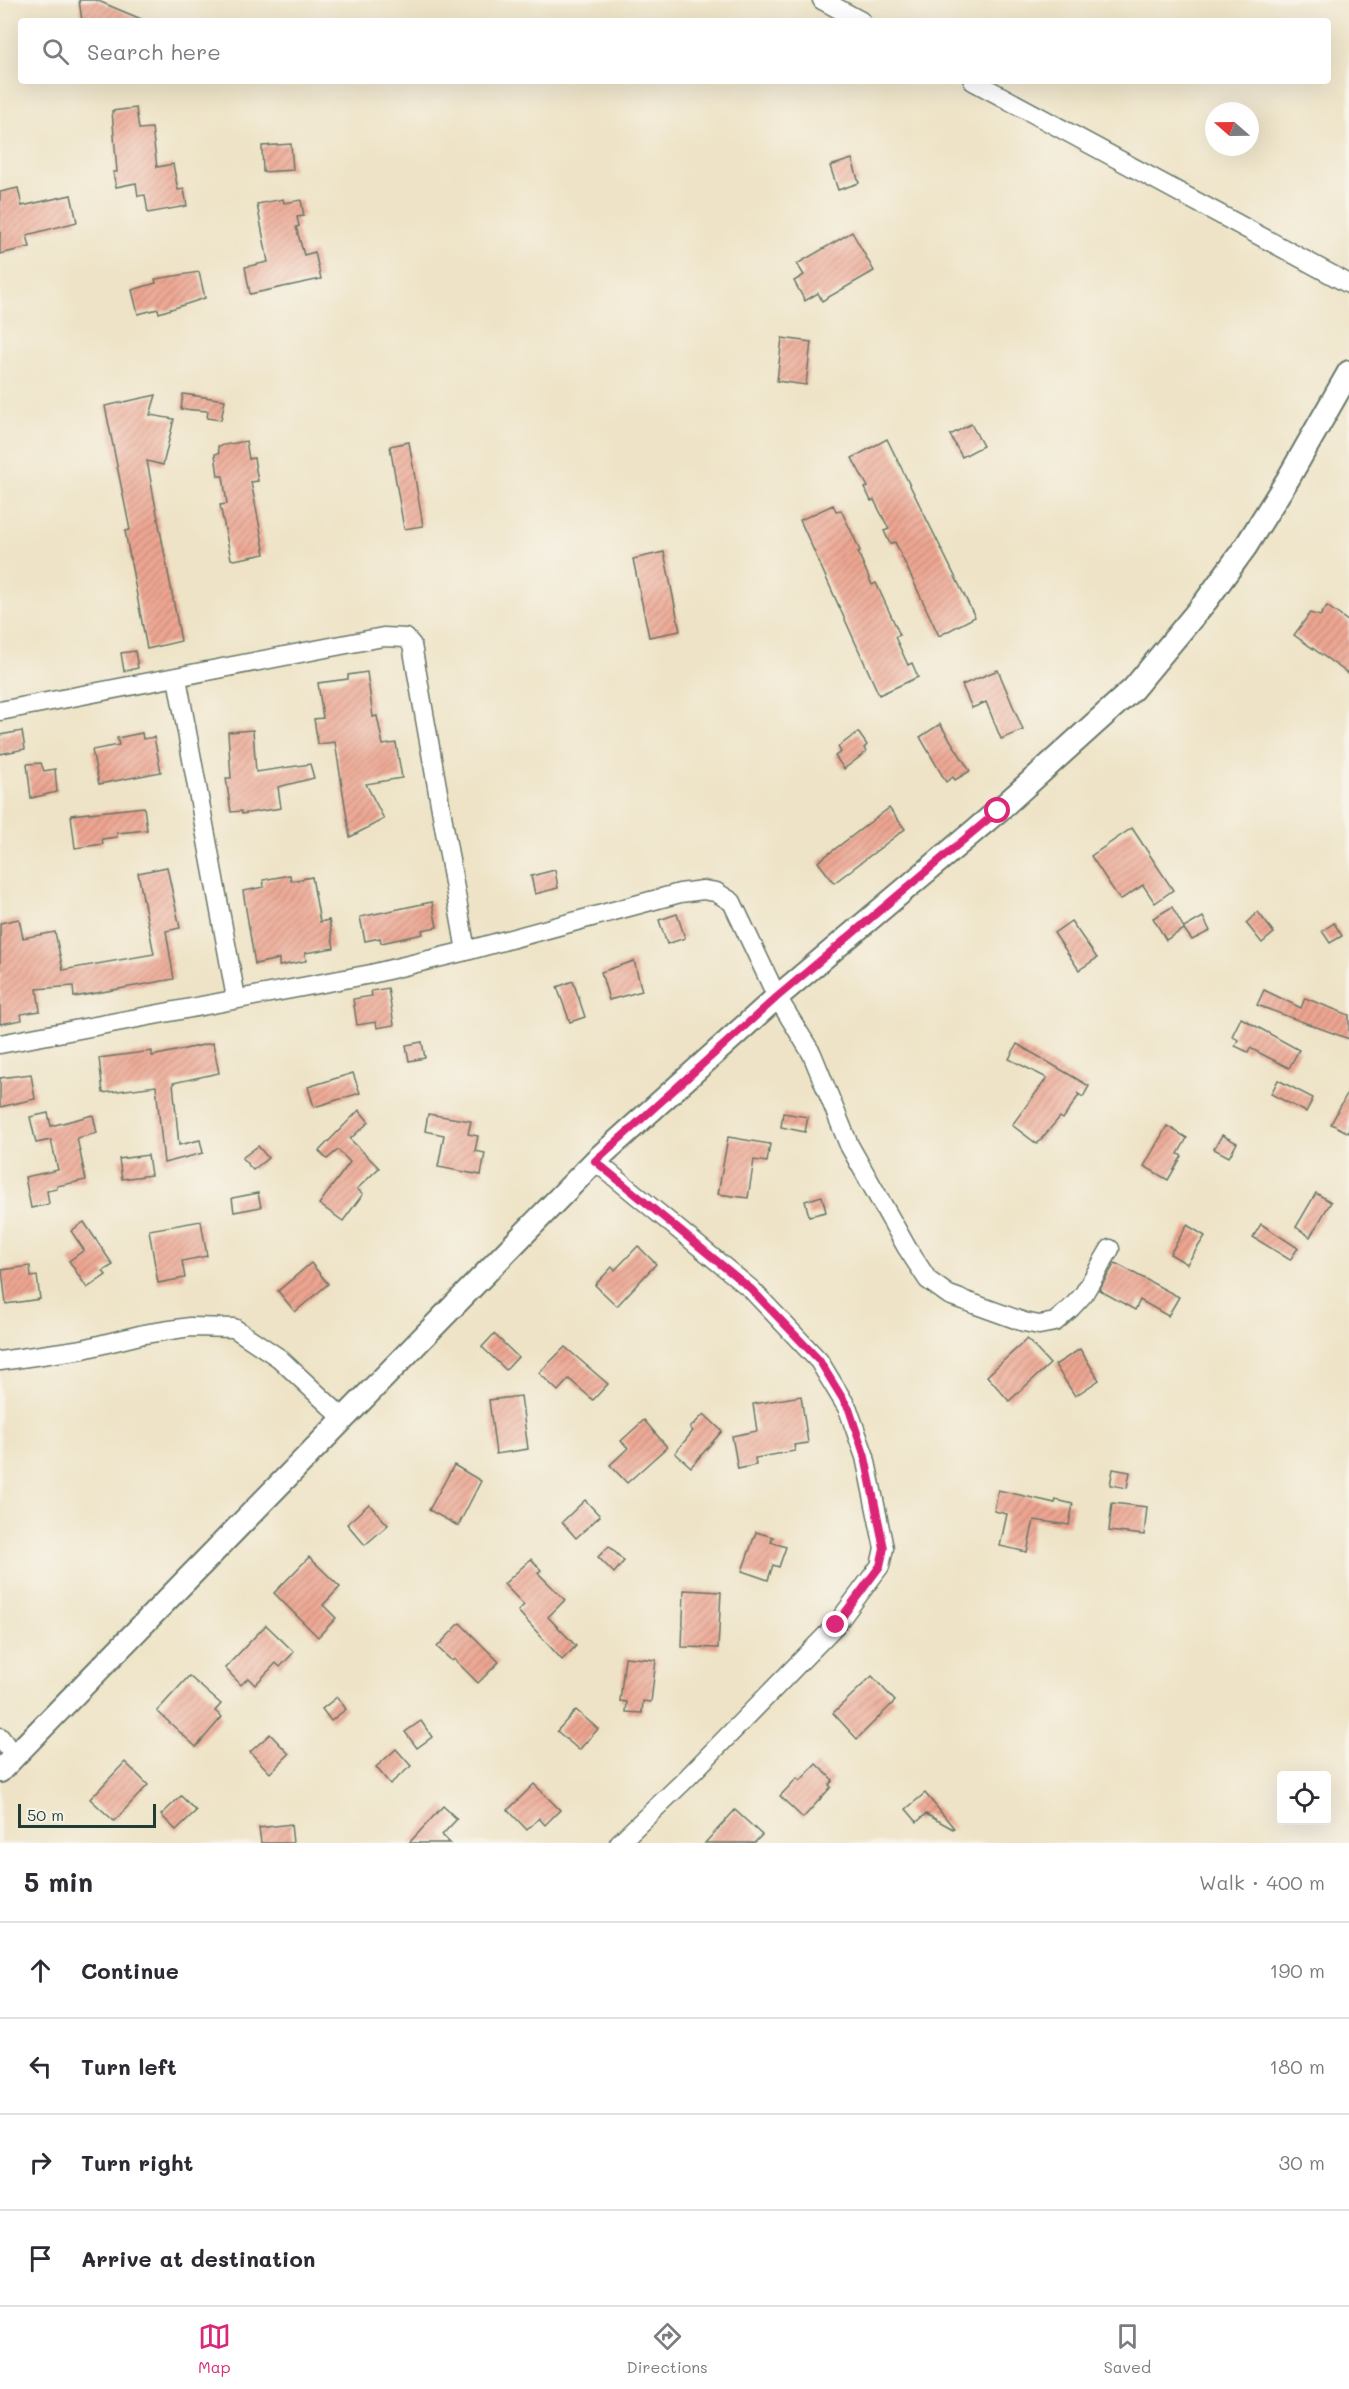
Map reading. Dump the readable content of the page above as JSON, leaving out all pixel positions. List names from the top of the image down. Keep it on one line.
{"scale_bar":"50 m","north":"left","page":{"search":"Search here","scale":"50 m","heading":["5 min","Walk · 400 m"],"list":[["Continue","190 m"],["Turn left","180 m"],["Turn right","30 m"],"Arrive at destination"],"nav":["Map","Directions","Saved"]}}
